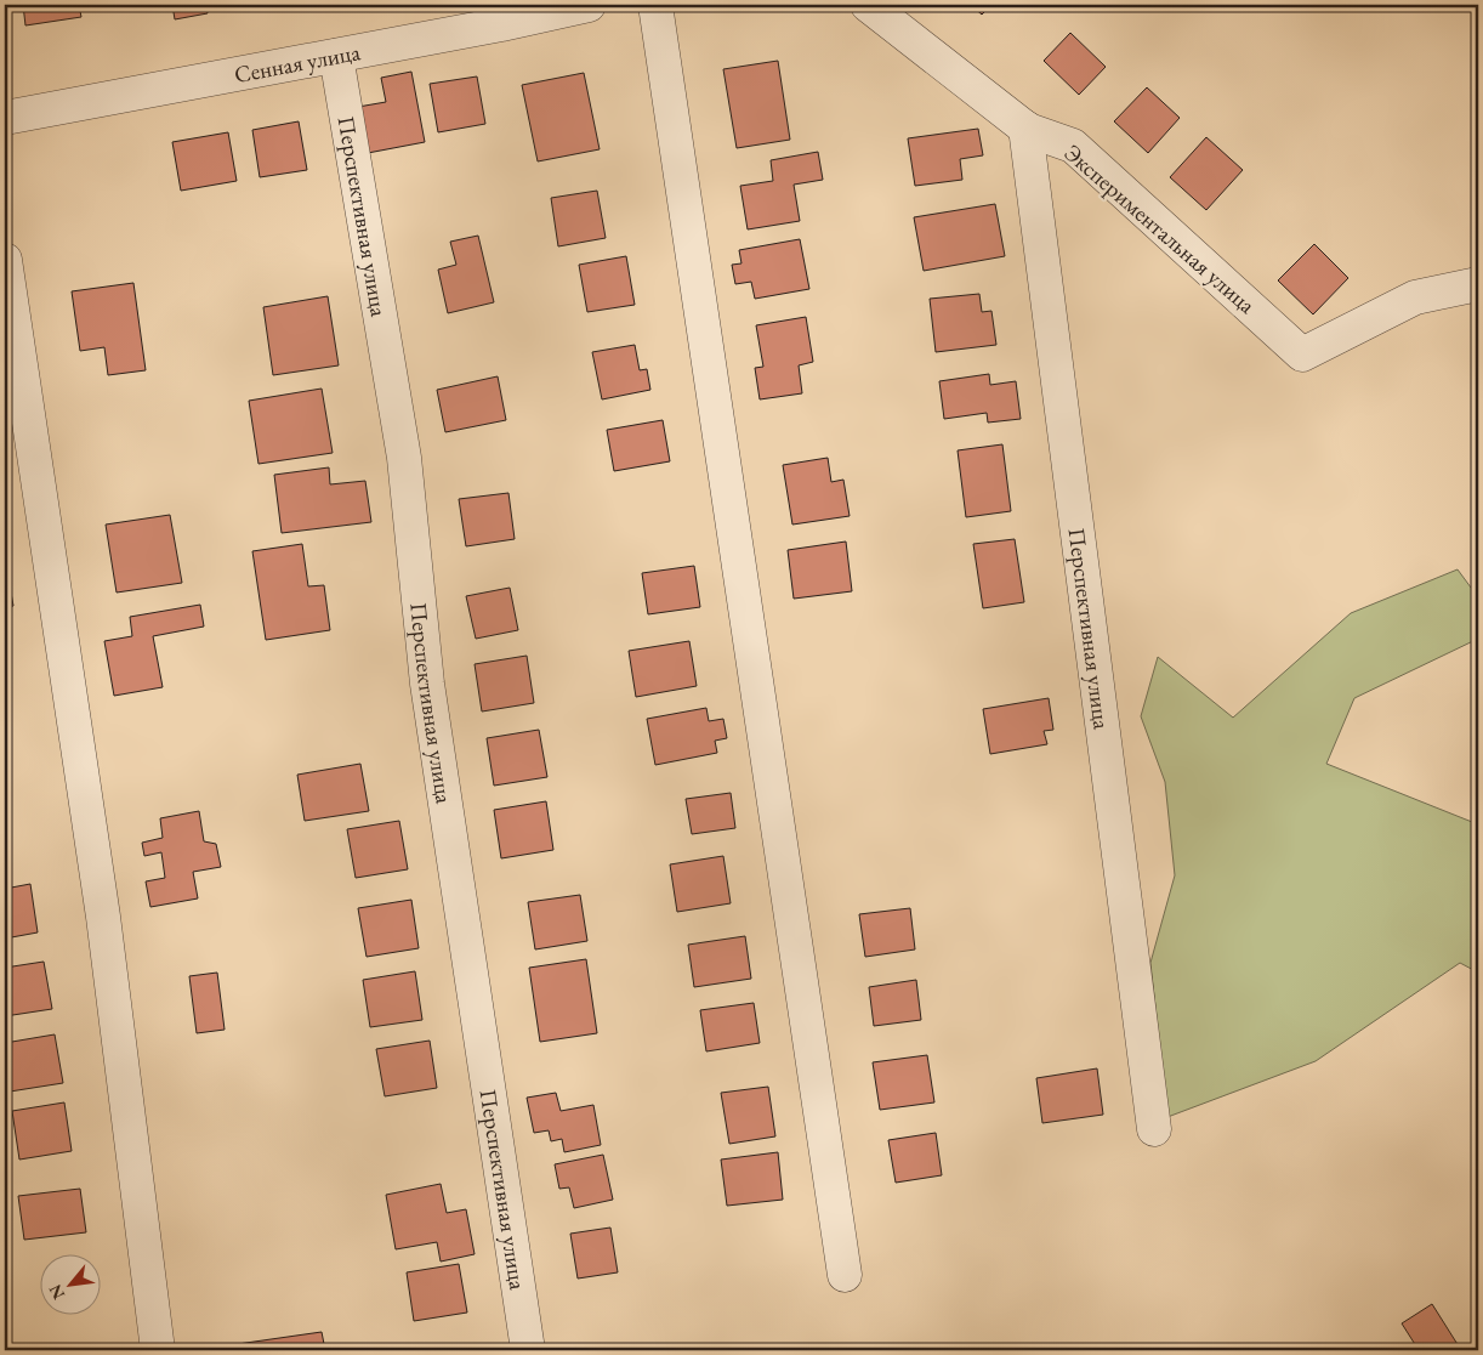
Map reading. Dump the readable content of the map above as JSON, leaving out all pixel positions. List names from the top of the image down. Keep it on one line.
{"streets":{"street":["Сенная улица","Перспективная улица","Экспериментальная улица"]},"crossings":[["Сенная улица","Перспективная улица"],["Перспективная улица","Экспериментальная улица"]],"north":"bottom left"}
